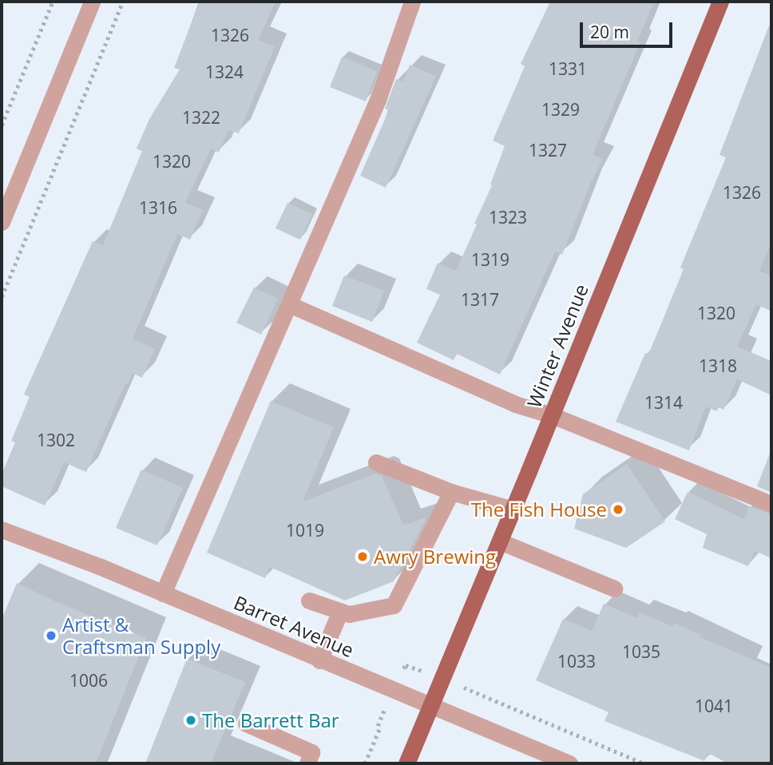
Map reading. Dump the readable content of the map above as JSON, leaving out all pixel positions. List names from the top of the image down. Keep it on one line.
{"streets":{"main road":["Winter Avenue"],"street":["Barret Avenue"]},"crossings":[["Winter Avenue","Barret Avenue"]],"places":["The Fish House","Awry Brewing","Artist & Craftsman Supply","The Barrett Bar"],"house_numbers":["1326","1331","1324","1329","1322","1327","1320","1326","1316","1323","1319","1317","1320","1318","1314","1302","1019","1035","1033","1006","1041"],"scale_bar":"20 m"}
